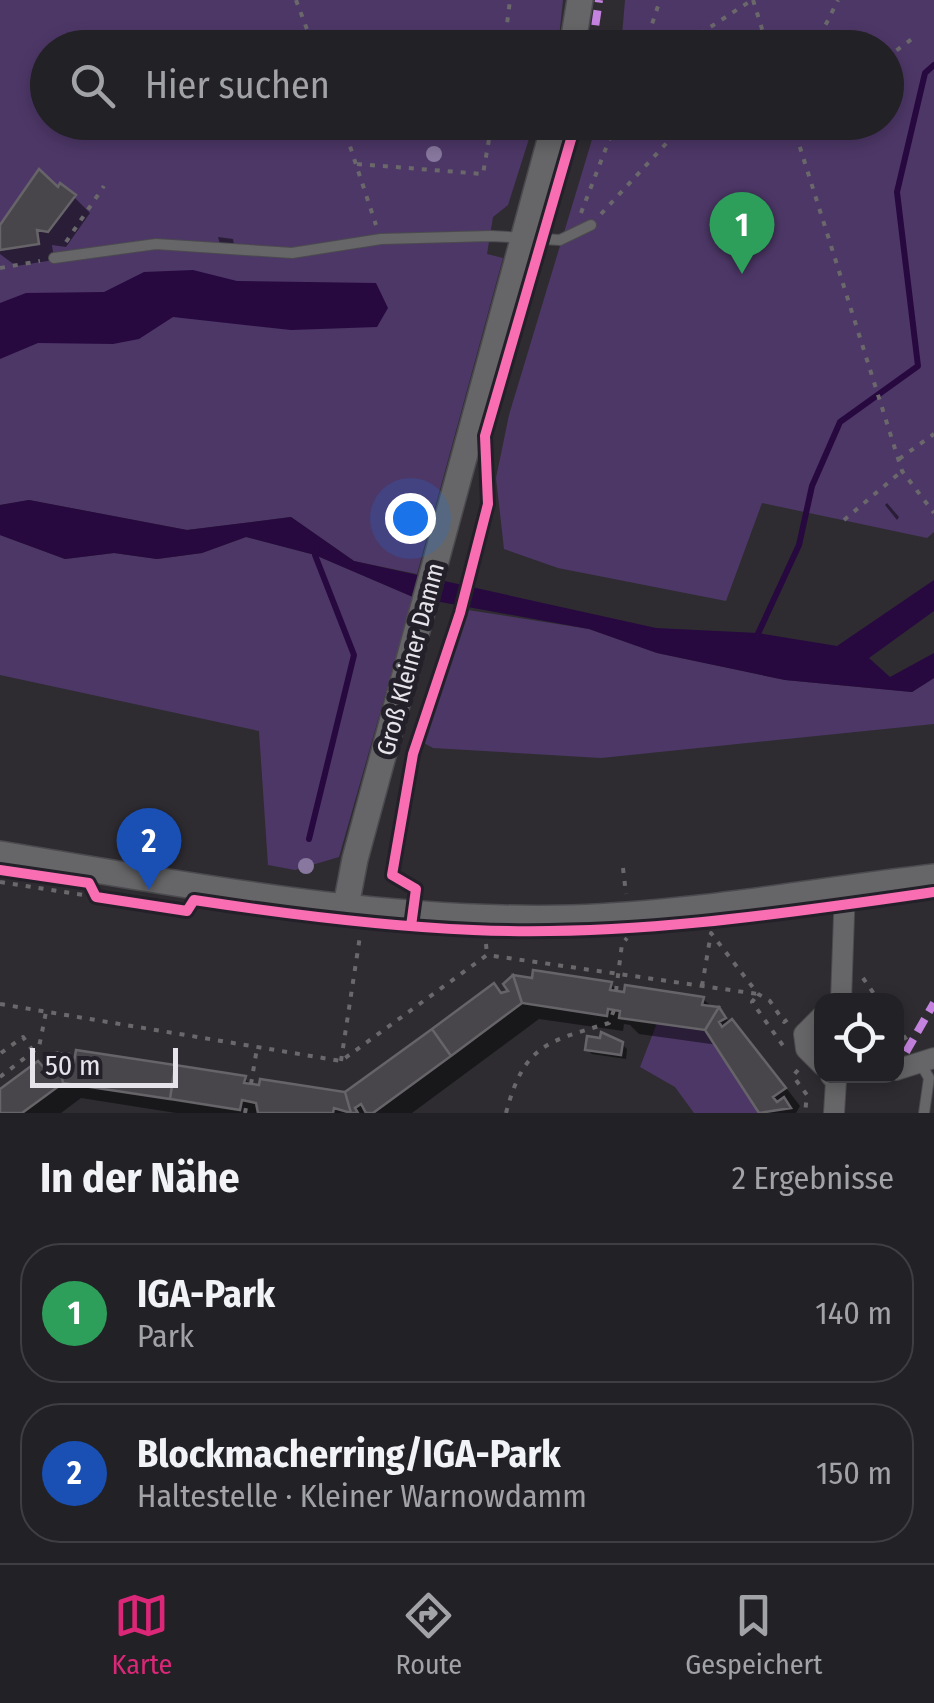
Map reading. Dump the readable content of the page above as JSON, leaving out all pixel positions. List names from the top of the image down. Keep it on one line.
{"streets":{"street":["Groß Kleiner Damm"]},"scale_bar":"50 m","page":{"search":"Hier suchen","pins":["1","2"],"scale":"50 m","heading":["In der Nähe","2 Ergebnisse"],"list":[{"mark":"1","name":"IGA-Park","note":"Park","value":"140 m"},{"mark":"2","name":"Blockmacherring/IGA-Park","note":"Haltestelle · Kleiner Warnowdamm","value":"150 m"}],"nav":["Karte","Route","Gespeichert"]}}
